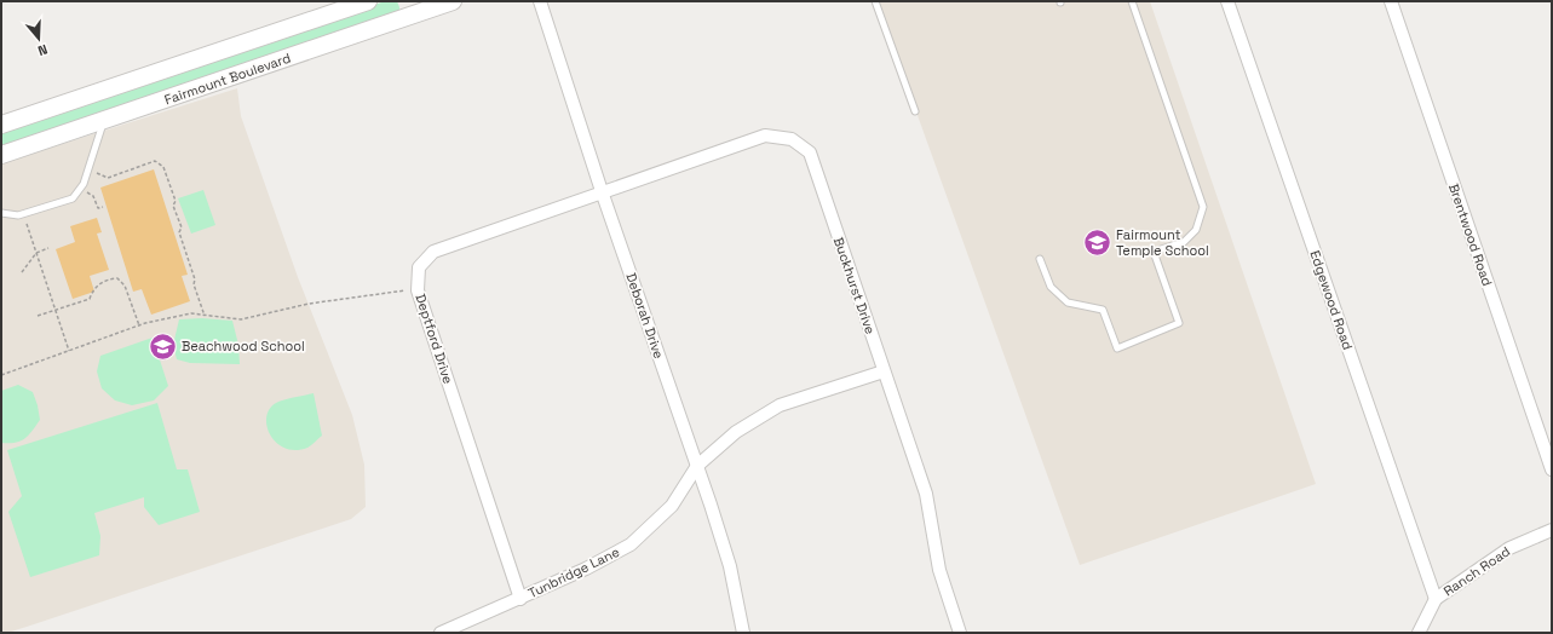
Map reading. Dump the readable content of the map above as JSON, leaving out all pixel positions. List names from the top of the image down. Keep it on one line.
{"streets":{"main road":["Fairmount Boulevard"],"street":["Brentwood Road","Buckhurst Drive","Edgewood Road","Deborah Drive","Deptford Drive","Ranch Road","Tunbridge Lane"]},"crossings":[["Buckhurst Drive","Deborah Drive"],["Buckhurst Drive","Deptford Drive"],["Buckhurst Drive","Tunbridge Lane"],["Edgewood Road","Ranch Road"],["Deborah Drive","Deptford Drive"],["Deborah Drive","Tunbridge Lane"],["Deptford Drive","Tunbridge Lane"]],"places":{"school or university":["Fairmount Temple School","Beachwood School"]},"north":"bottom"}
